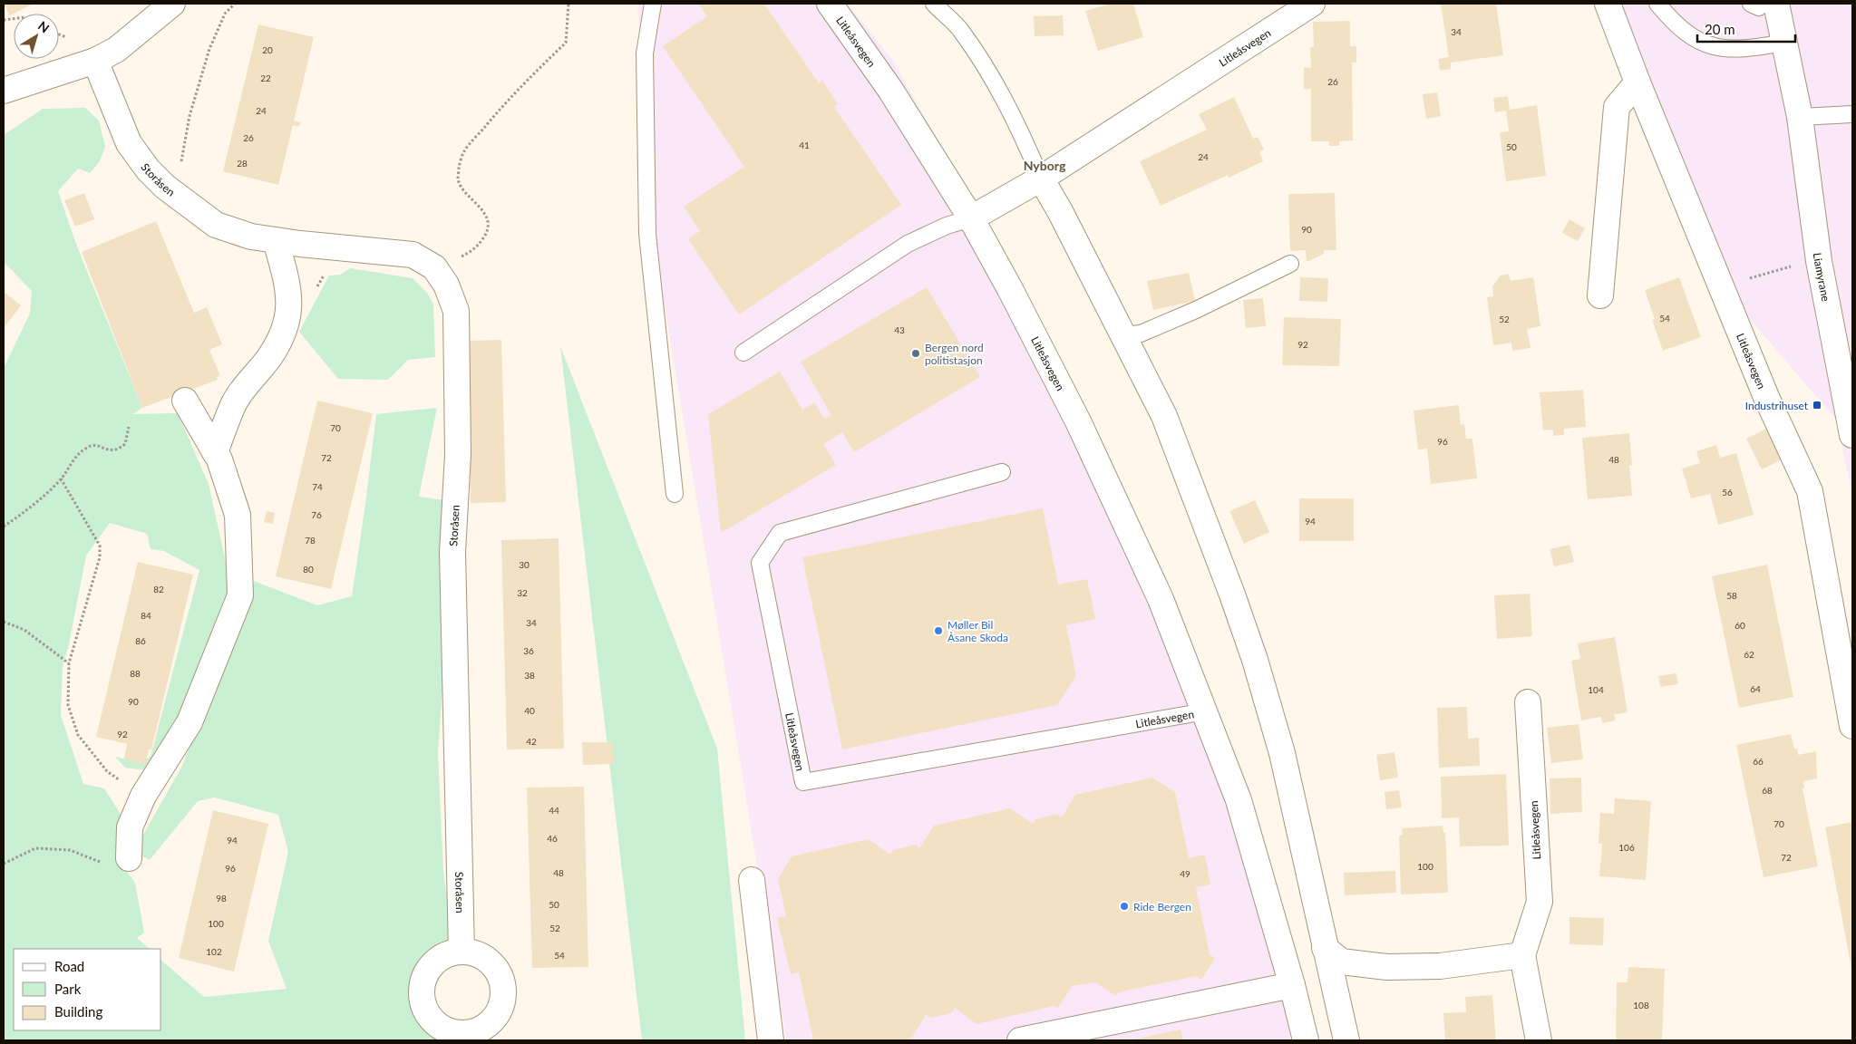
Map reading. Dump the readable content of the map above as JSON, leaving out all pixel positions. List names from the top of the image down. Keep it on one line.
{"streets":{"street":["Litleåsvegen","Storåsen","Liamyrane"]},"districts":["Nyborg"],"places":{"other":["Bergen nord politistasjon","Møller Bil Åsane Skoda","Ride Bergen"],"transit":["Industrihuset"]},"house_numbers":["34","20","22","26","24","26","41","50","24","28","90","54","52","43","92","70","96","72","48","74","56","76","94","78","30","80","82","32","58","84","34","60","86","36","62","88","38","64","104","90","40","92","42","66","68","44","70","46","94","106","72","100","96","48","49","98","50","100","52","102","54","108"],"legend":["Road","Park","Building"],"scale_bar":"20 m","north":"top right"}
